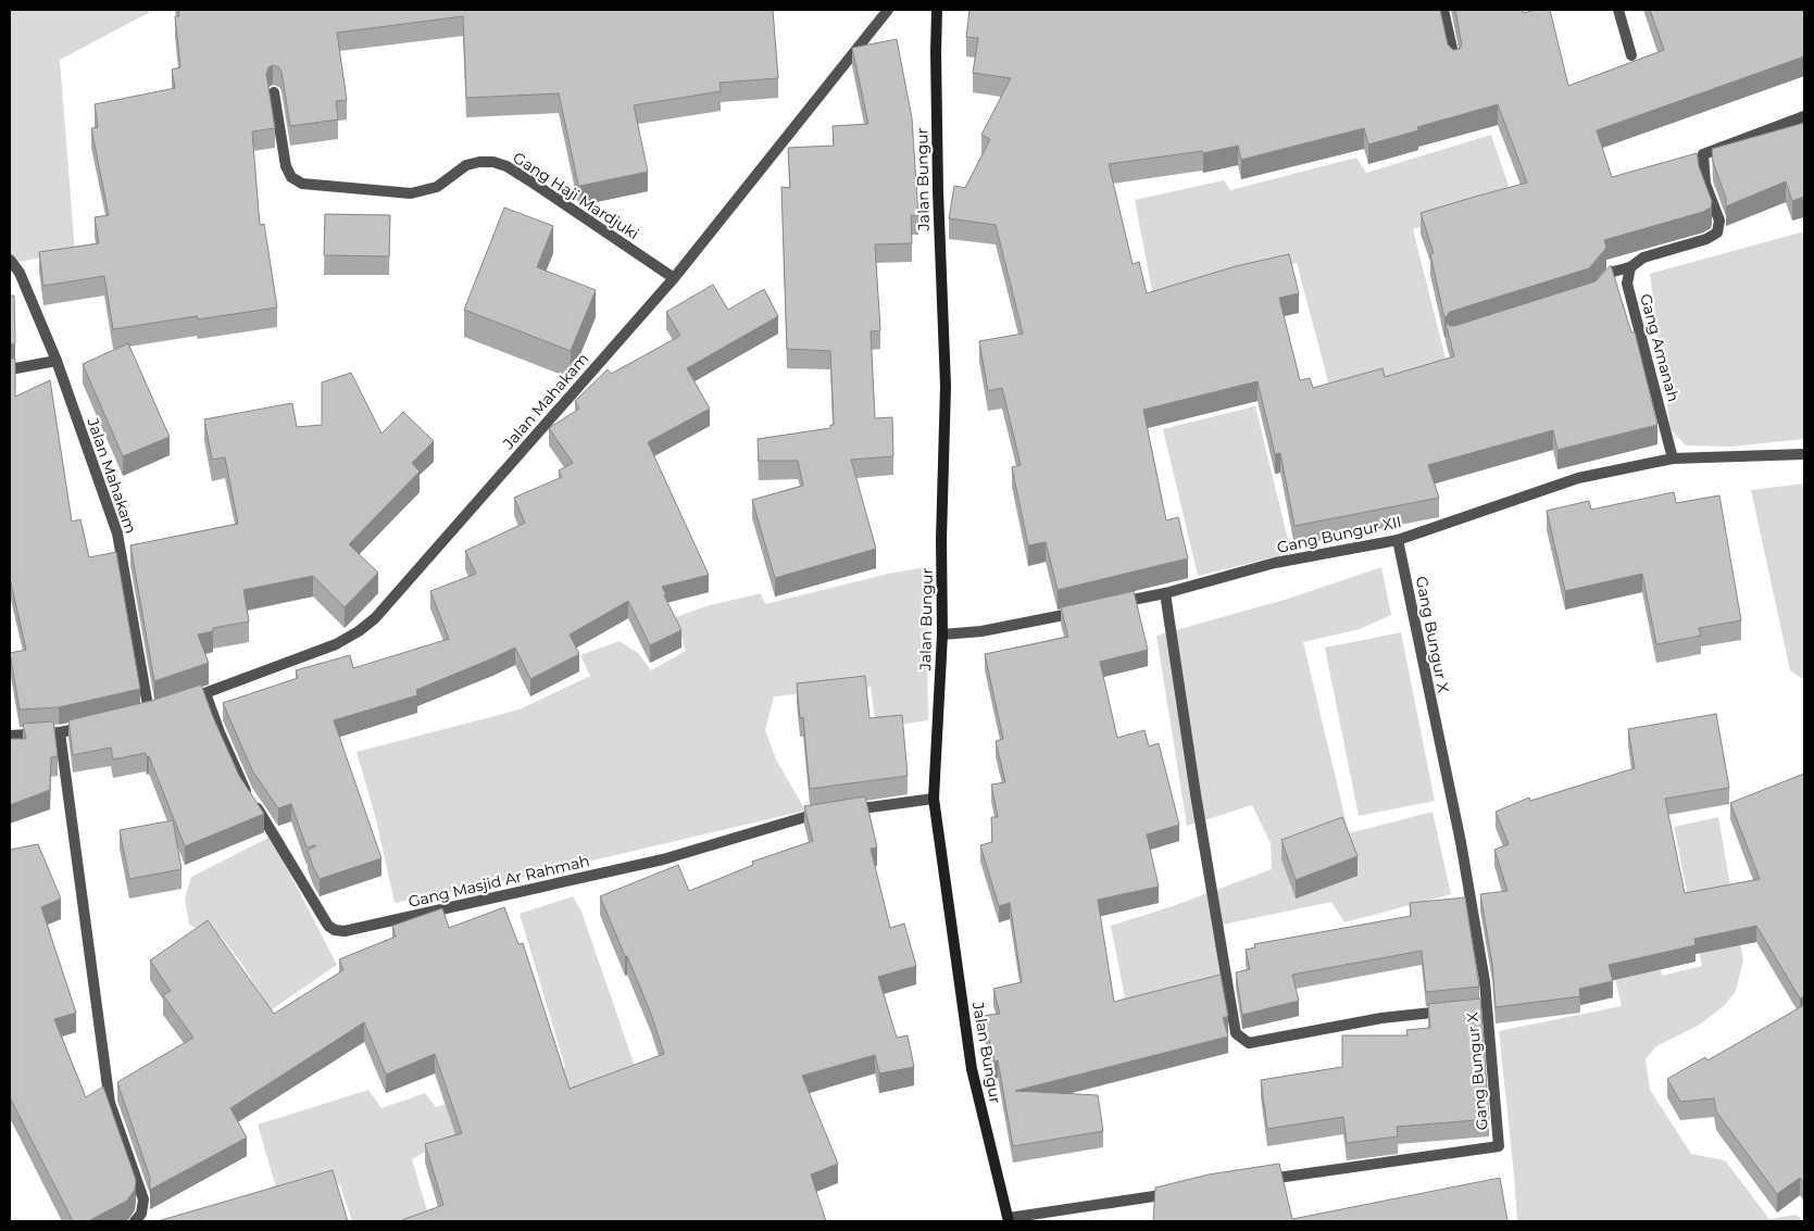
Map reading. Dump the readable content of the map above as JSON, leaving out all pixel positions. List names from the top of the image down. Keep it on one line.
{"streets":{"street":["Jalan Bungur","Gang Haji Mardjuki","Gang Amanah","Jalan Mahakam","Gang Bungur XII","Gang Bungur X","Gang Masjid Ar Rahmah"]},"crossings":[["Jalan Bungur","Gang Masjid Ar Rahmah"],["Gang Haji Mardjuki","Jalan Mahakam"],["Gang Amanah","Gang Bungur XII"],["Jalan Mahakam","Gang Masjid Ar Rahmah"],["Gang Bungur XII","Gang Bungur X"]]}
